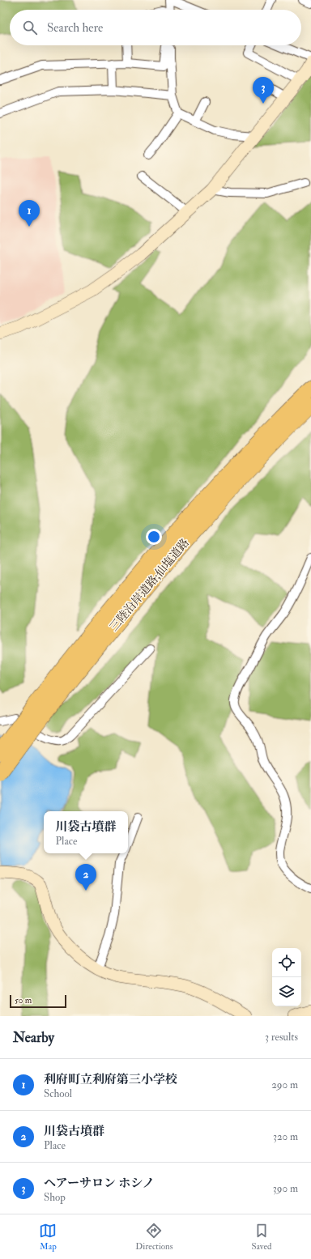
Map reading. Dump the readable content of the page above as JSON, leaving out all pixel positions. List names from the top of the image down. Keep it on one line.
{"streets":{"highway":["三陸沿岸道路;仙塩道路"]},"scale_bar":"50 m","page":{"search":"Search here","pins":["3","1","2"],"popup":["川袋古墳群","Place"],"scale":"50 m","heading":["Nearby","3 results"],"list":[{"mark":"1","name":"利府町立利府第三小学校","note":"School","value":"290 m"},{"mark":"2","name":"川袋古墳群","note":"Place","value":"320 m"},{"mark":"3","name":"ヘアーサロン ホシノ","note":"Shop","value":"390 m"}],"nav":["Map","Directions","Saved"]}}
